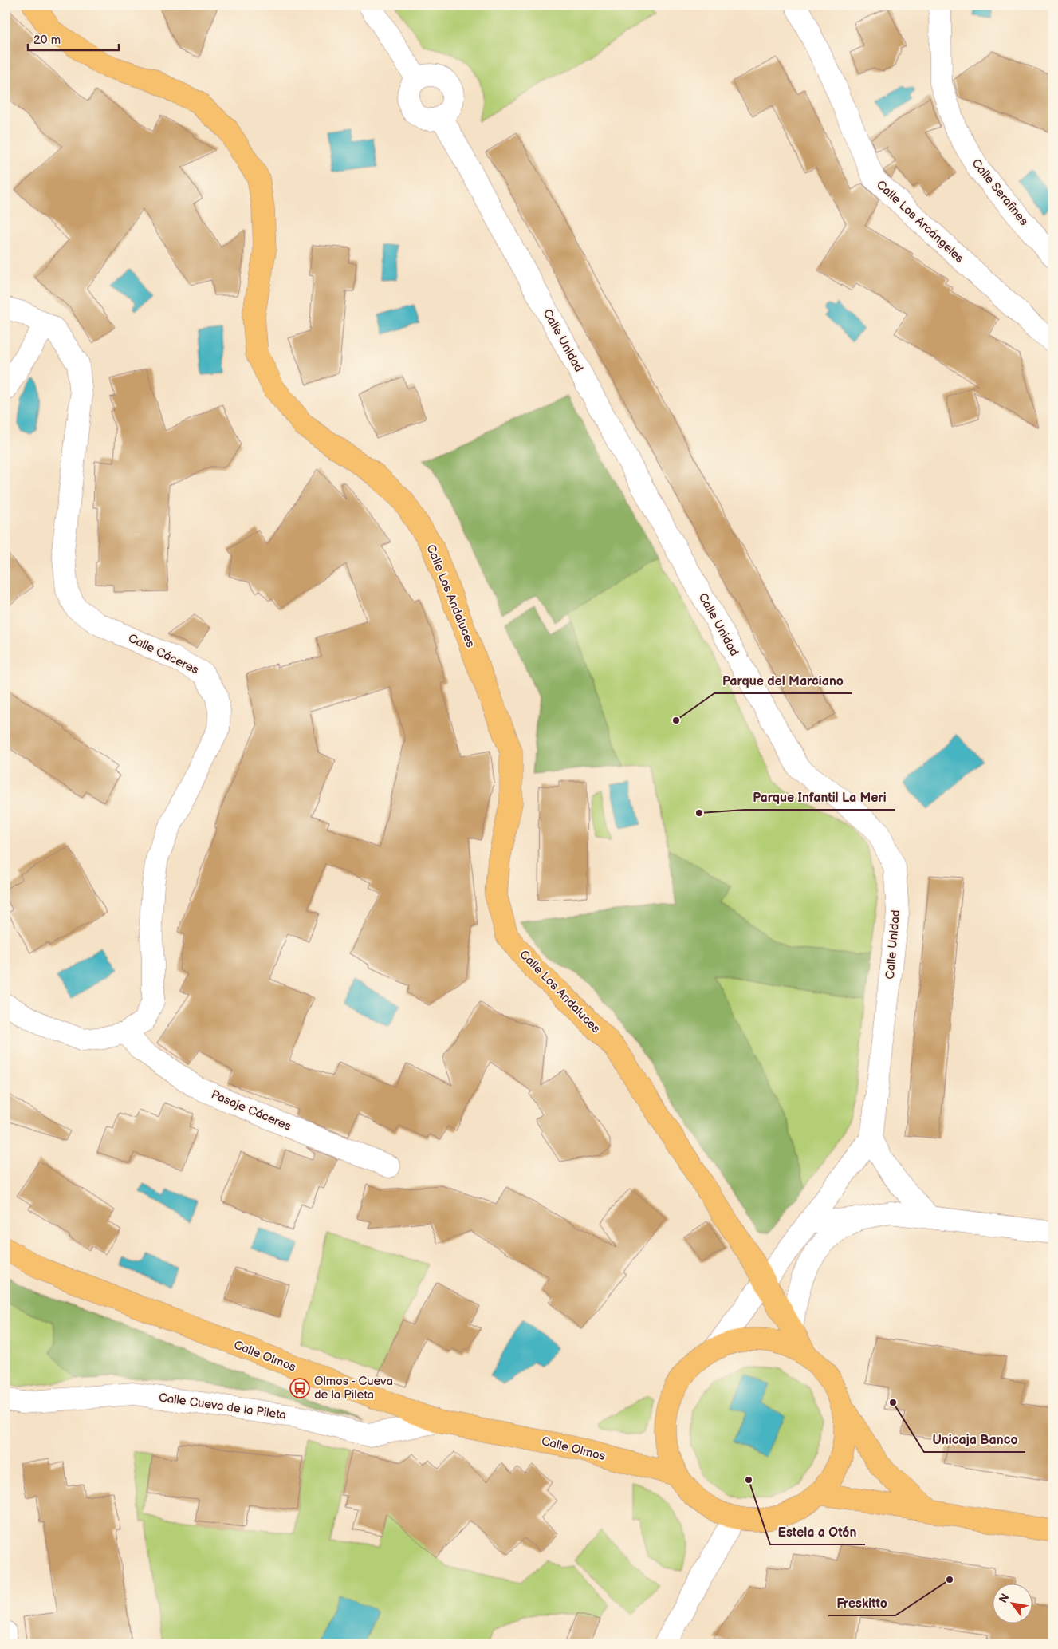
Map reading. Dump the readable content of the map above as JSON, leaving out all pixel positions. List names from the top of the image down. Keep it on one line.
{"streets":{"main road":["Calle Los Andaluces","Calle Olmos"],"street":["Calle Serafines","Calle Los Arcángeles","Calle Unidad","Calle Cáceres","Pasaje Cáceres","Calle Cueva de la Pileta"]},"crossings":[["Calle Cáceres","Pasaje Cáceres"],["Calle Olmos","Calle Cueva de la Pileta"]],"places":{"other":["Parque del Marciano","Parque Infantil La Meri","Unicaja Banco","Estela a Otón","Freskitto"],"bus stop":["Olmos - Cueva de la Pileta"]},"scale_bar":"20 m","north":"top left"}
